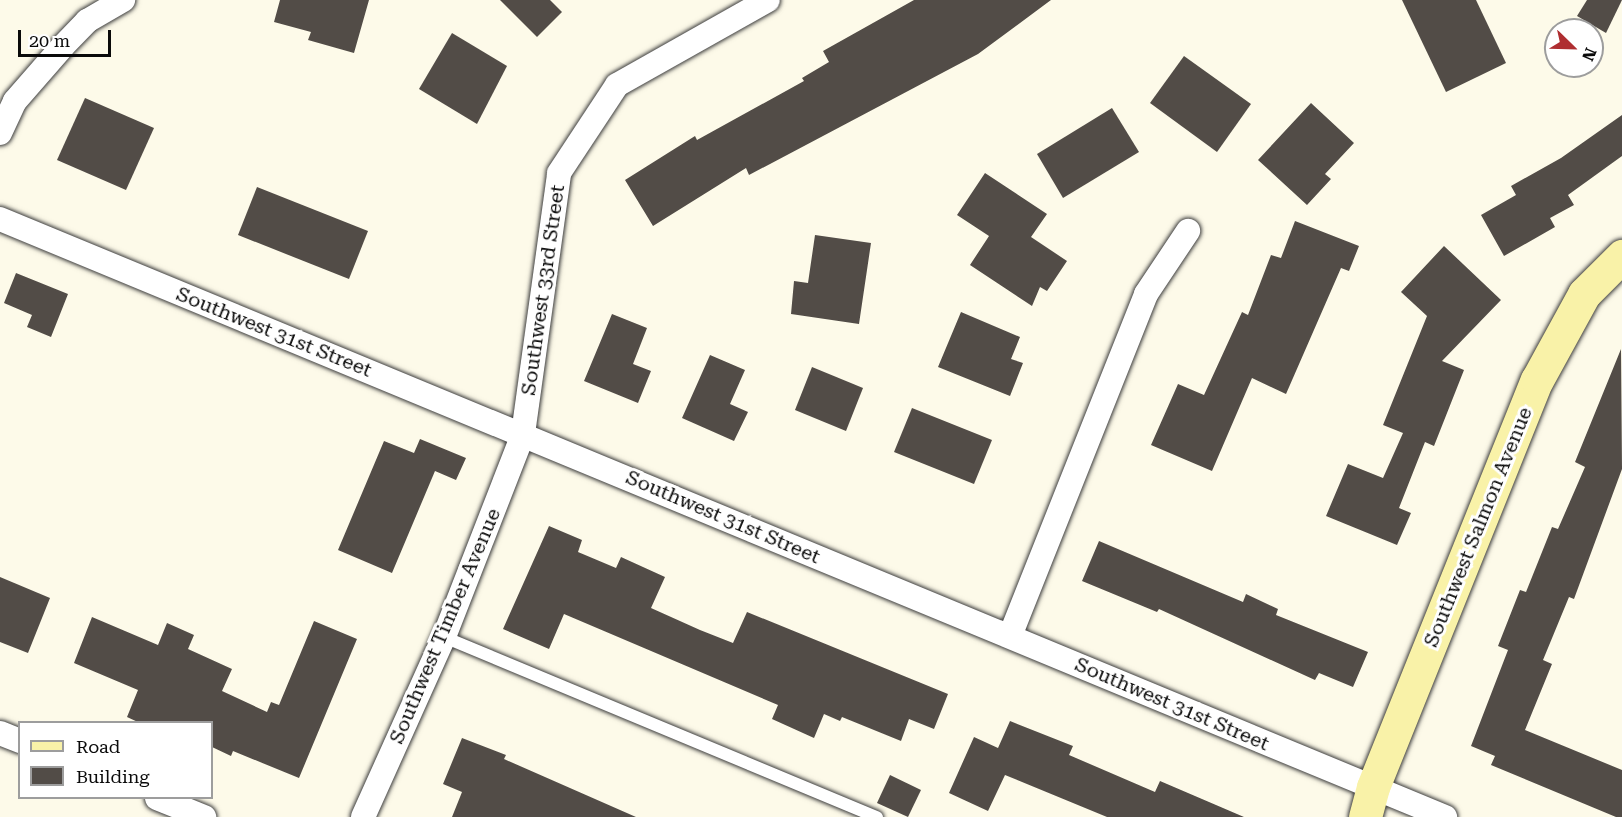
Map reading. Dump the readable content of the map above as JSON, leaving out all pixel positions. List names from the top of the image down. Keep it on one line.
{"streets":{"street":["Southwest 33rd Street","Southwest 31st Street","Southwest Salmon Avenue","Southwest Timber Avenue"]},"crossings":[["Southwest 33rd Street","Southwest 31st Street"],["Southwest 33rd Street","Southwest Timber Avenue"],["Southwest 31st Street","Southwest Salmon Avenue"],["Southwest 31st Street","Southwest Timber Avenue"]],"legend":["Road","Building"],"scale_bar":"20 m","north":"bottom right"}
